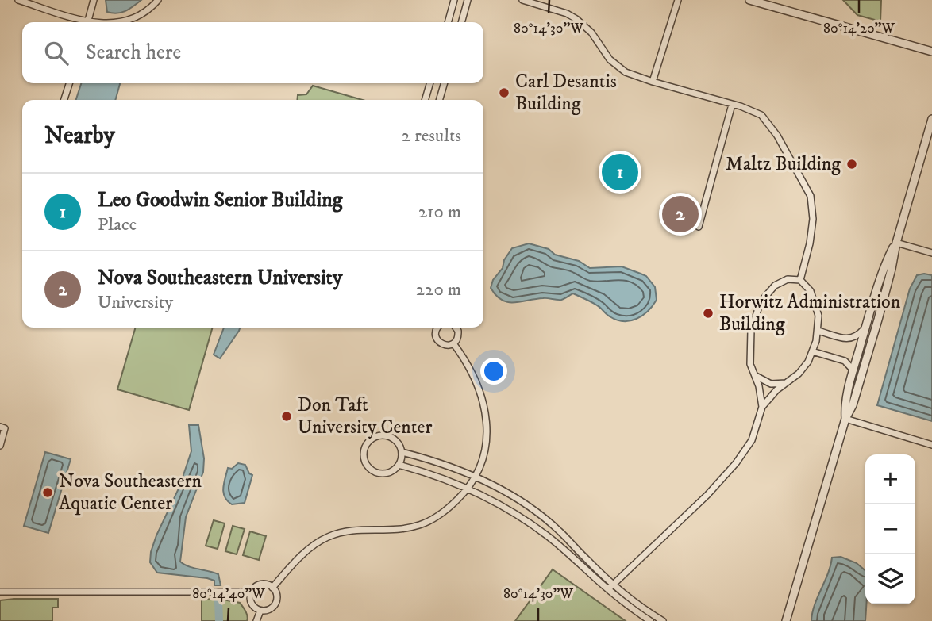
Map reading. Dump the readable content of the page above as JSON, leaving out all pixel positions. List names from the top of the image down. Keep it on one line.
{"places":["Carl Desantis Building","Maltz Building","Horwitz Administration Building","Don Taft University Center","Nova Southeastern Aquatic Center"],"page":{"search":"Search here","heading":["Nearby","2 results"],"pins":["1","2"],"list":[{"mark":"1","name":"Leo Goodwin Senior Building","note":"Place","value":"210 m"},{"mark":"2","name":"Nova Southeastern University","note":"University","value":"220 m"}],"map_buttons":["+","−"]},"coordinates":["80°14'30\"W","80°14'20\"W","80°14'40\"W"]}
